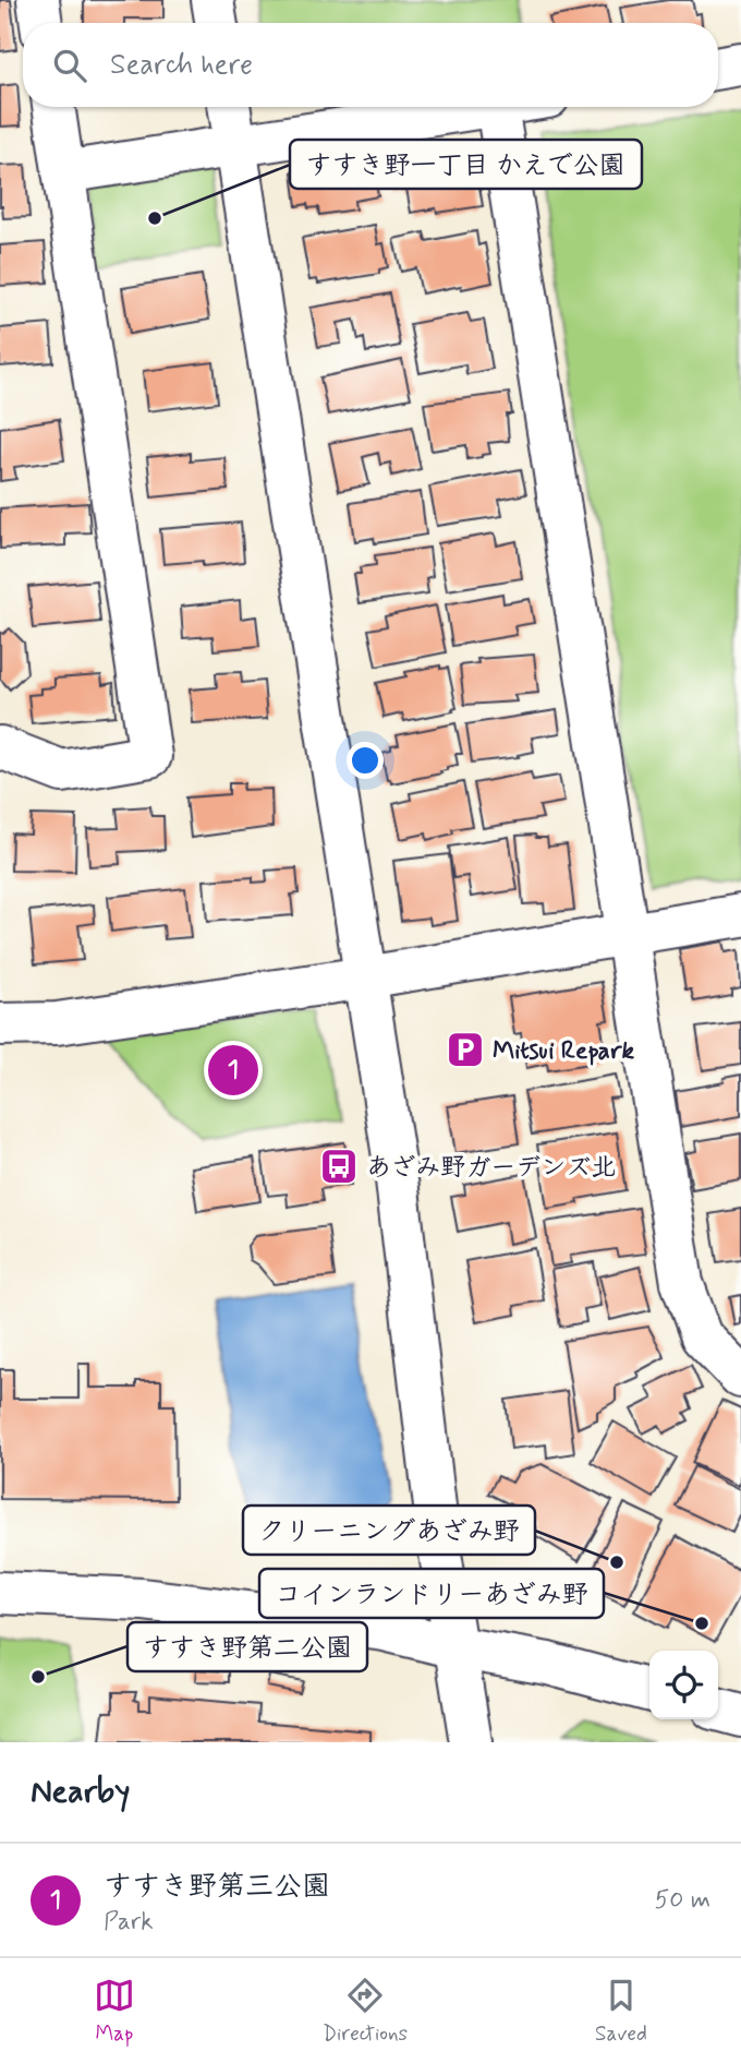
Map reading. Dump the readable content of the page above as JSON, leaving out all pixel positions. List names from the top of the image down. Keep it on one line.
{"places":{"other":["すすき野一丁目 かえで公園","クリーニングあざみ野","コインランドリーあざみ野","すすき野第二公園"],"parking":["Mitsui Repark"],"bus stop":["あざみ野ガーデンズ北"]},"page":{"search":"Search here","pins":"1","heading":"Nearby","list":[{"mark":"1","name":"すすき野第三公園","note":"Park","value":"50 m"}],"nav":["Map","Directions","Saved"]}}
